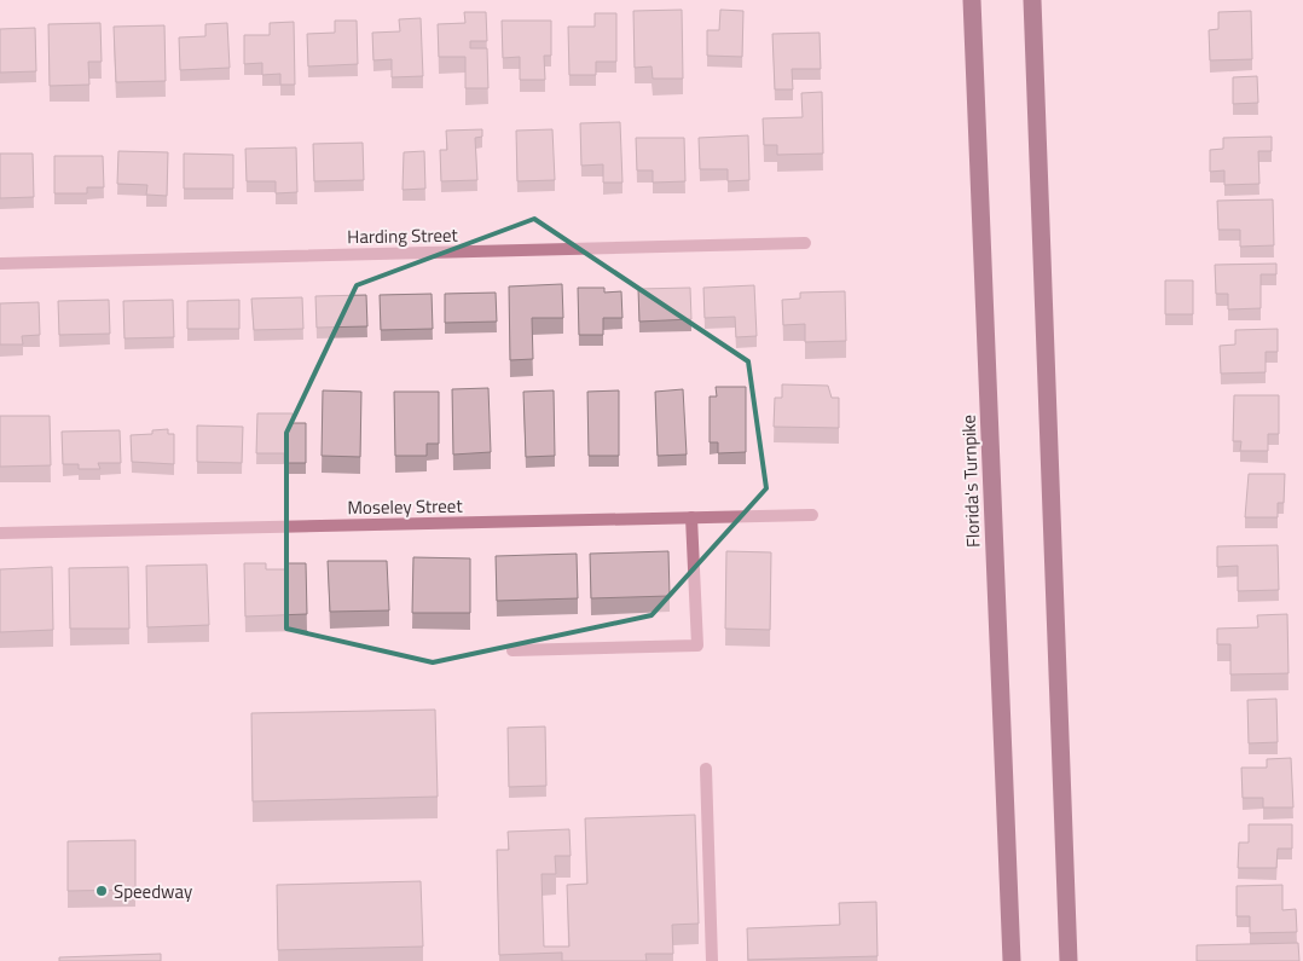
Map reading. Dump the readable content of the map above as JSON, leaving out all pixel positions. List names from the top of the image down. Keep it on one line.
{"streets":{"highway":["Florida's Turnpike"],"street":["Harding Street","Moseley Street"]},"places":["Speedway"]}
